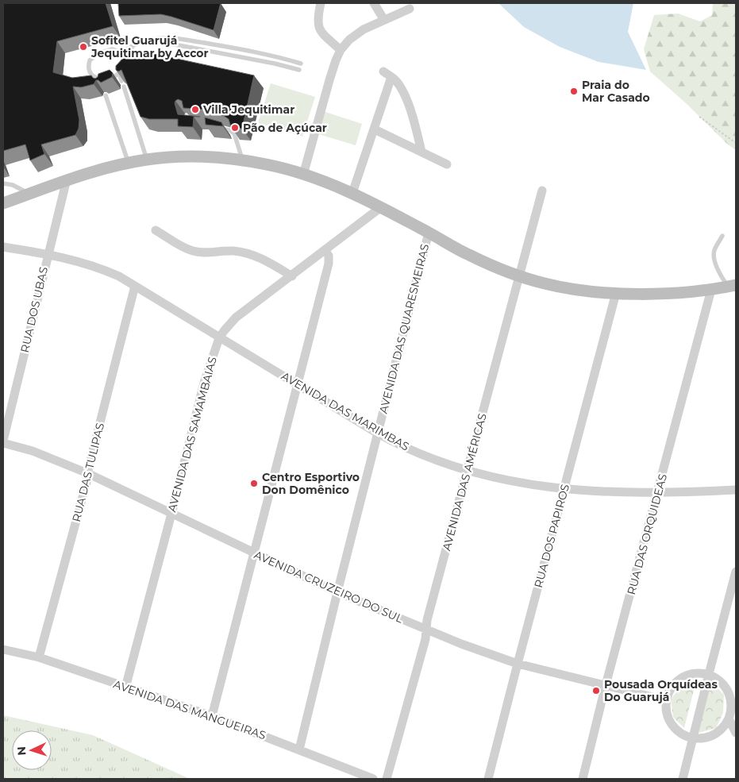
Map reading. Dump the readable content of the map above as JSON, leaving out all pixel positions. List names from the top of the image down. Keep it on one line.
{"streets":{"street":["RUA DOS UBAS","AVENIDA DAS QUARESMEIRAS","AVENIDA DAS MARIMBAS","AVENIDA DAS SAMAMBAIAS","RUA DAS TULIPAS","AVENIDA DAS AMÉRICAS","RUA DAS ORQUIDEAS","RUA DOS PAPIROS","AVENIDA CRUZEIRO DO SUL","AVENIDA DAS MANGUEIRAS"]},"crossings":[["RUA DOS UBAS","AVENIDA DAS MARIMBAS"],["RUA DOS UBAS","AVENIDA CRUZEIRO DO SUL"],["AVENIDA DAS QUARESMEIRAS","AVENIDA DAS MARIMBAS"],["AVENIDA DAS QUARESMEIRAS","AVENIDA CRUZEIRO DO SUL"],["AVENIDA DAS QUARESMEIRAS","AVENIDA DAS MANGUEIRAS"],["AVENIDA DAS MARIMBAS","AVENIDA DAS SAMAMBAIAS"],["AVENIDA DAS MARIMBAS","RUA DAS TULIPAS"],["AVENIDA DAS MARIMBAS","AVENIDA DAS AMÉRICAS"],["AVENIDA DAS MARIMBAS","RUA DAS ORQUIDEAS"],["AVENIDA DAS MARIMBAS","RUA DOS PAPIROS"],["AVENIDA DAS SAMAMBAIAS","AVENIDA CRUZEIRO DO SUL"],["AVENIDA DAS SAMAMBAIAS","AVENIDA DAS MANGUEIRAS"],["RUA DAS TULIPAS","AVENIDA CRUZEIRO DO SUL"],["RUA DAS TULIPAS","AVENIDA DAS MANGUEIRAS"],["AVENIDA DAS AMÉRICAS","AVENIDA CRUZEIRO DO SUL"],["RUA DAS ORQUIDEAS","AVENIDA CRUZEIRO DO SUL"],["RUA DOS PAPIROS","AVENIDA CRUZEIRO DO SUL"]],"places":["Sofitel Guarujá Jequitimar by Accor","Praia do Mar Casado","Villa Jequitimar","Pão de Açúcar","Centro Esportivo Don Domênico","Pousada Orquídeas Do Guarujá"],"north":"left"}
